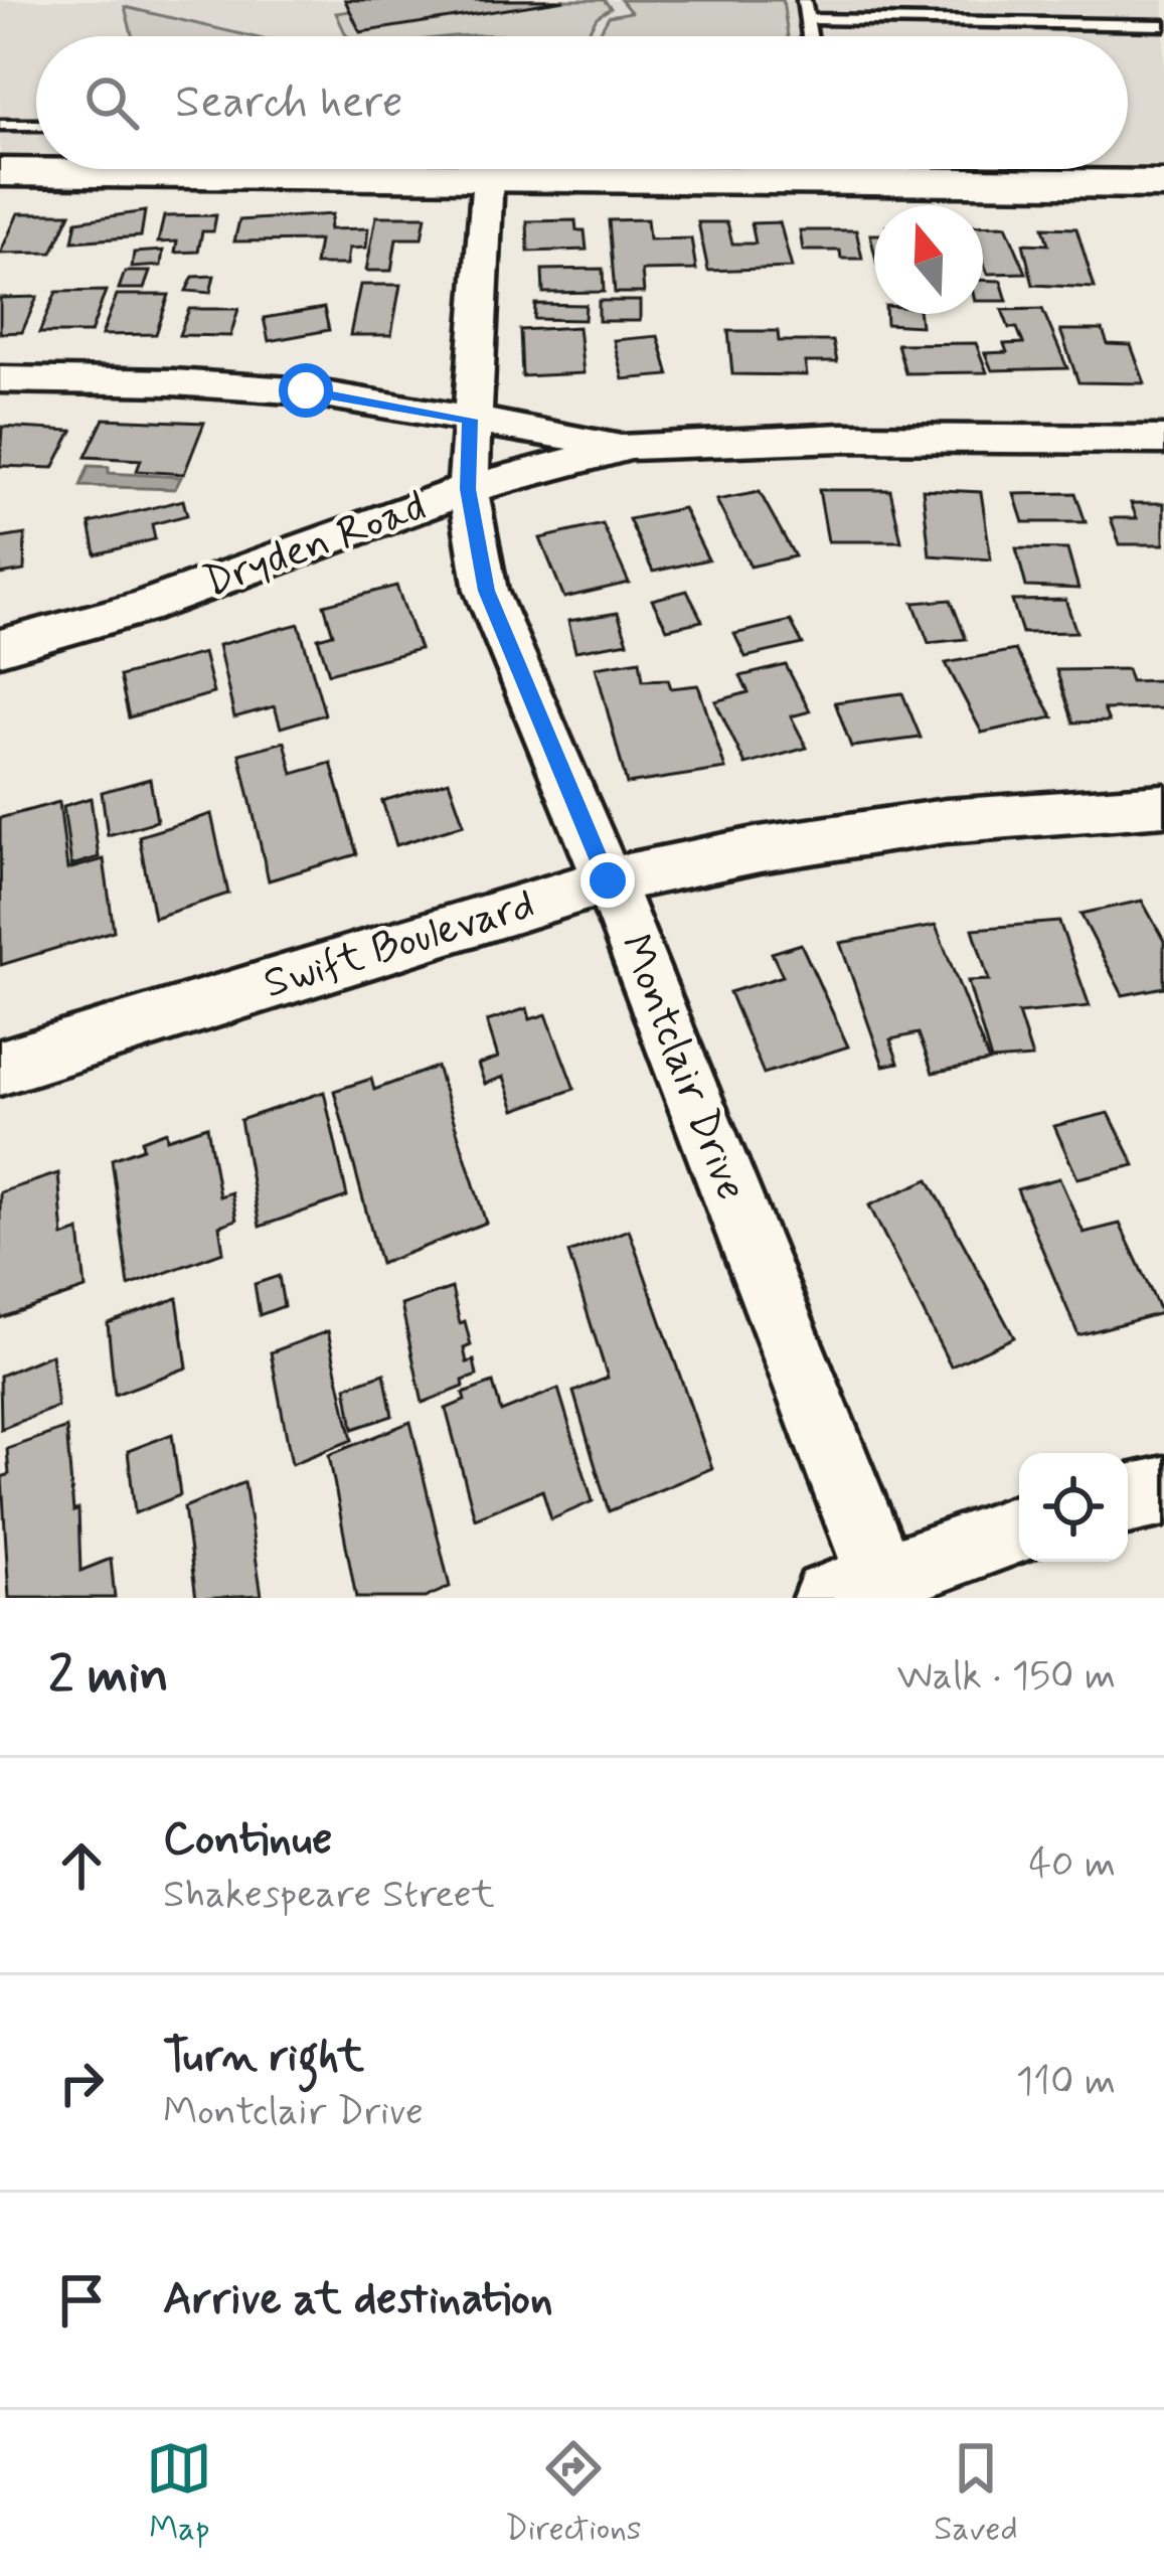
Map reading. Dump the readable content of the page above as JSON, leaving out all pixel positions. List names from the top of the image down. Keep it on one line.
{"streets":{"street":["Dryden Road","Swift Boulevard","Montclair Drive"]},"crossings":[["Dryden Road","Montclair Drive"],["Swift Boulevard","Montclair Drive"]],"north":"top","page":{"search":"Search here","heading":["2 min","Walk · 150 m"],"list":[["Continue","Shakespeare Street","40 m"],["Turn right","Montclair Drive","110 m"],"Arrive at destination"],"nav":["Map","Directions","Saved"]}}
